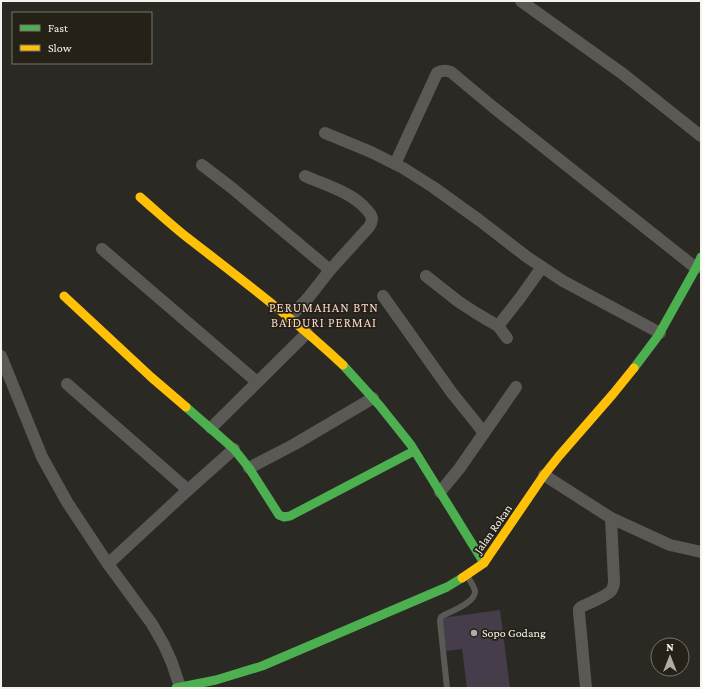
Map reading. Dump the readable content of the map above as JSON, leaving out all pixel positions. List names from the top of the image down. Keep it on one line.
{"streets":{"street":["Jalan Rokan"]},"districts":["PERUMAHAN BTN BAIDURI PERMAI"],"places":["Sopo Godang"],"legend":["Fast","Slow"],"north":"top"}
